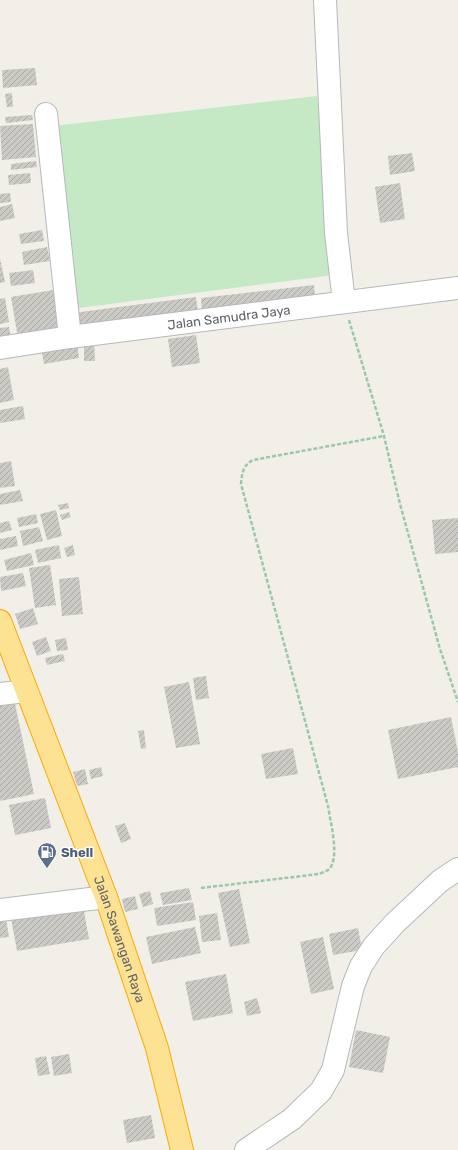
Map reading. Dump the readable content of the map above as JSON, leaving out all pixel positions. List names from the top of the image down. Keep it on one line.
{"streets":{"highway":["Jalan Sawangan Raya"],"street":["Jalan Samudra Jaya"]},"places":{"fuel station":["Shell"]}}
